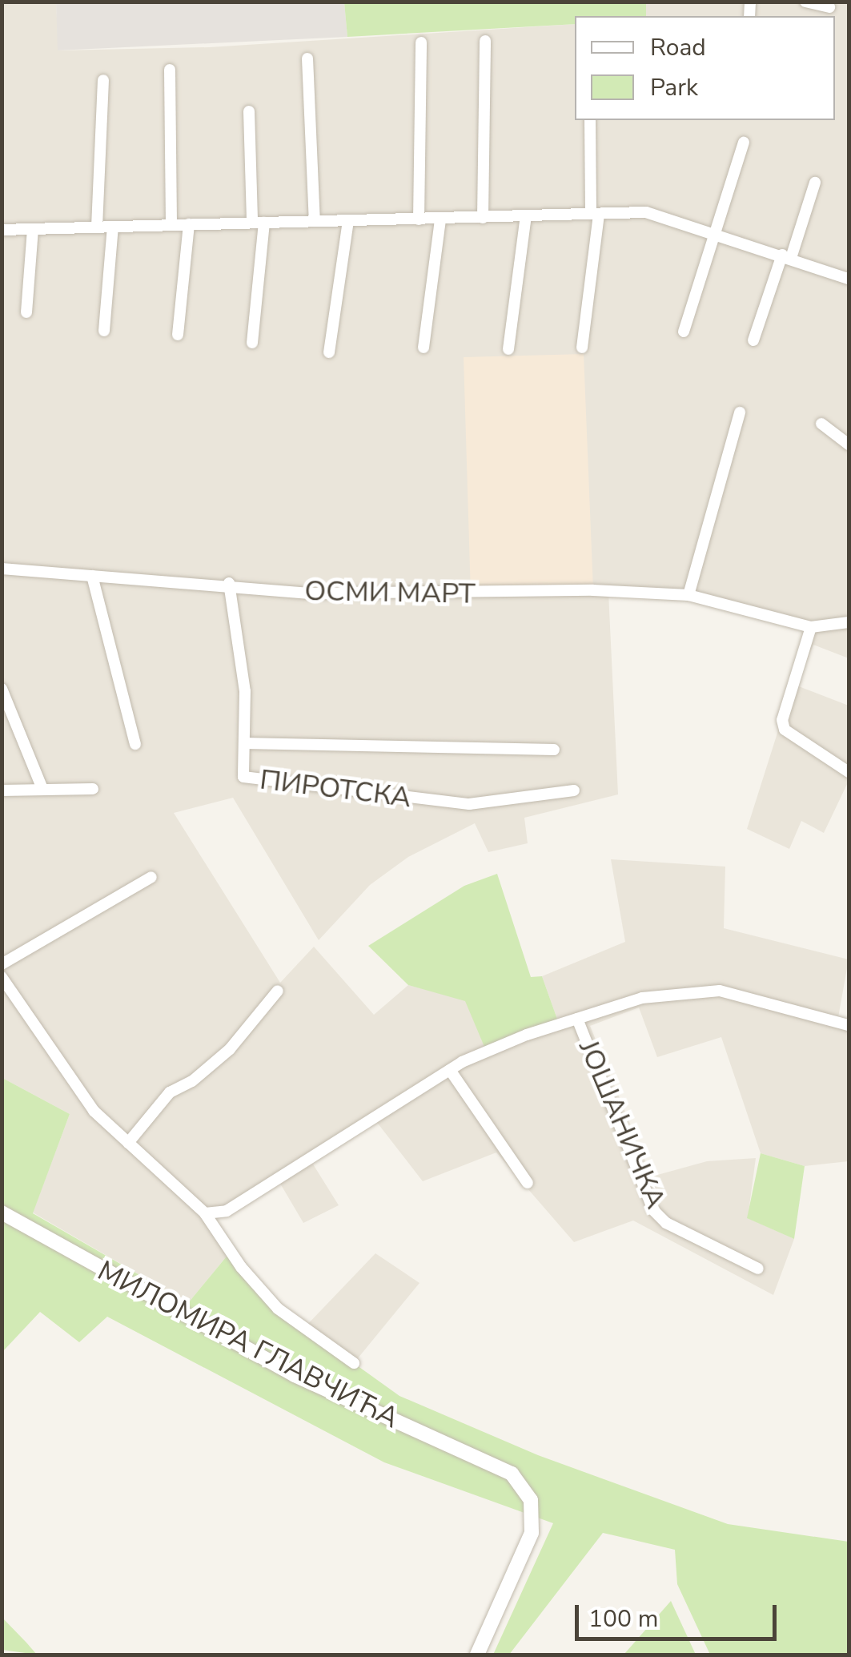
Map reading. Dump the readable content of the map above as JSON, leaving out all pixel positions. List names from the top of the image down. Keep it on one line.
{"streets":{"street":["ОСМИ МАРТ","ПИРОТСКА","ЈОШАНИЧКА","МИЛОМИРА ГЛАВЧИЋА"]},"crossings":[["ОСМИ МАРТ","ПИРОТСКА"]],"legend":["Road","Park"],"scale_bar":"100 m"}
